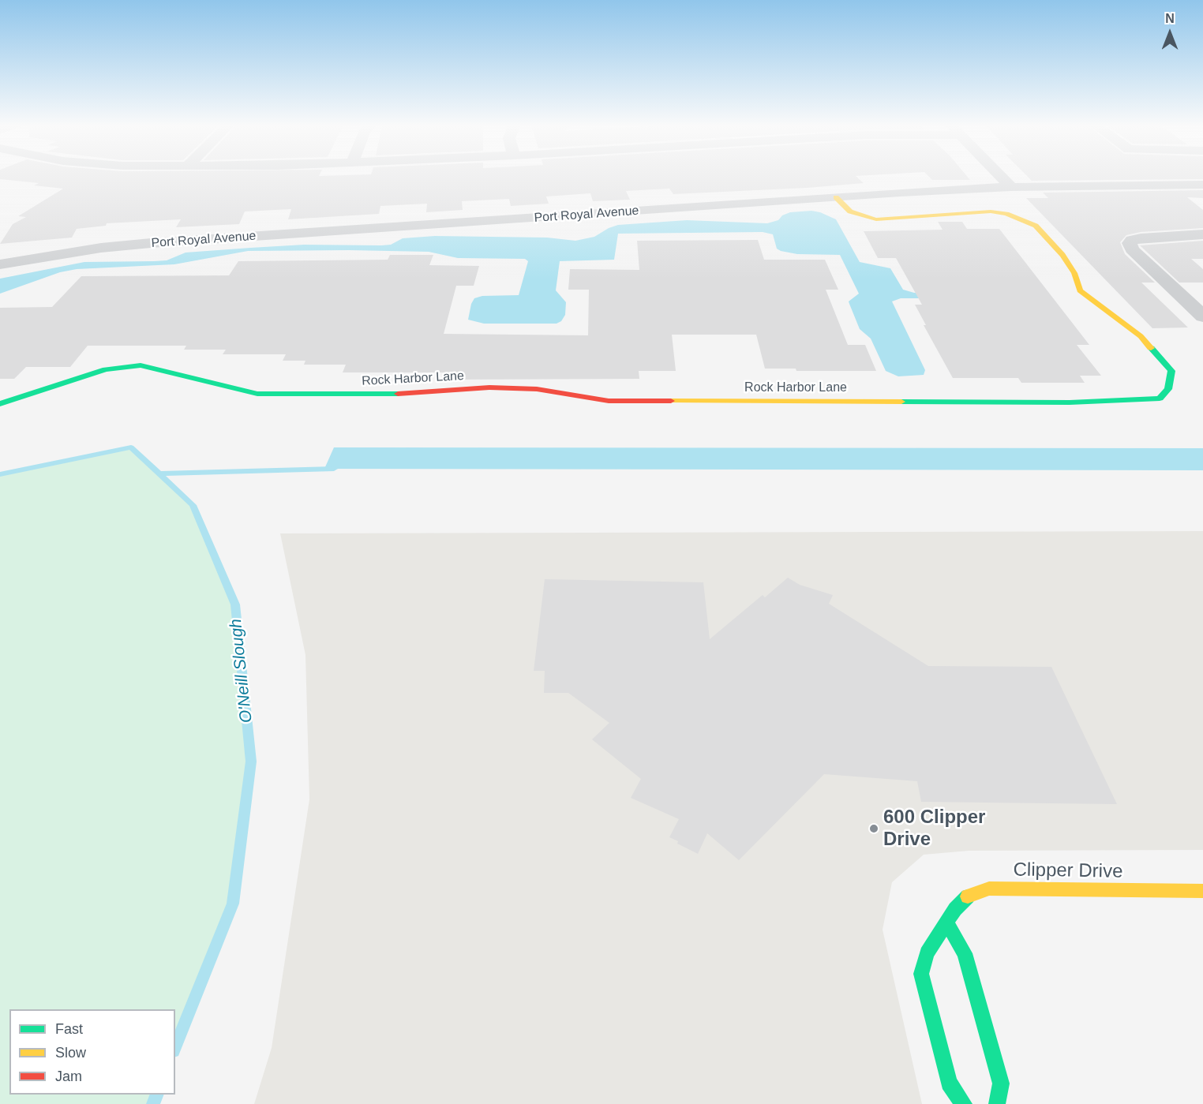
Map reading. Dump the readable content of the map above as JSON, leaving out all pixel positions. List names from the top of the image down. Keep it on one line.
{"streets":{"street":["Port Royal Avenue","Rock Harbor Lane","Clipper Drive"]},"crossings":[["Port Royal Avenue","Rock Harbor Lane"]],"water":["O'Neill Slough"],"places":["600 Clipper Drive"],"legend":["Fast","Slow","Jam"],"north":"top"}
